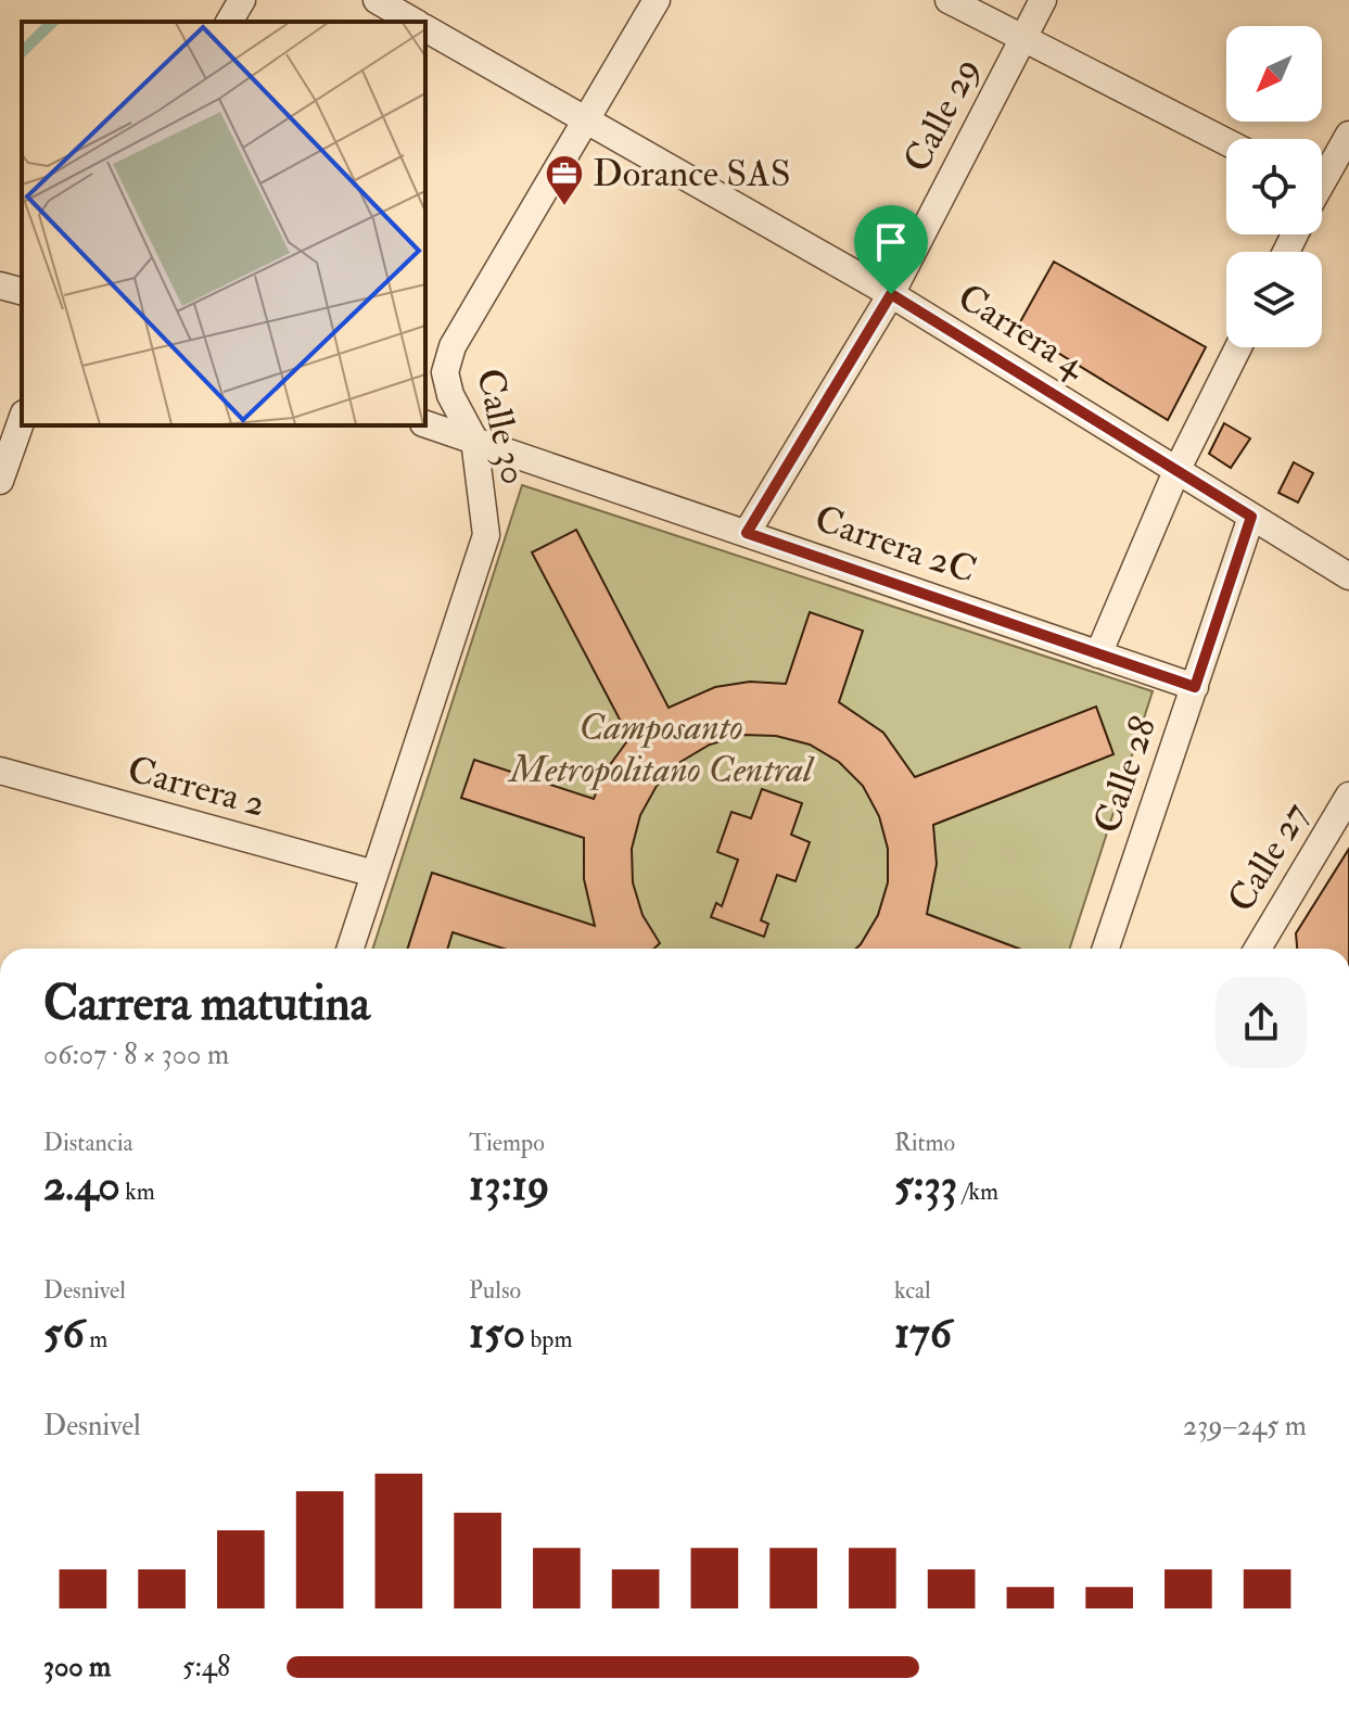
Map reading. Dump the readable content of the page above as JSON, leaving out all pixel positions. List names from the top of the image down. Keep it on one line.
{"streets":{"street":["Calle 29","Carrera 4","Calle 30","Carrera 2C","Calle 28","Carrera 2","Calle 27"]},"crossings":[["Calle 29","Carrera 4"],["Calle 29","Carrera 2C"],["Carrera 4","Calle 30"],["Carrera 4","Calle 28"],["Calle 30","Carrera 2C"],["Calle 30","Carrera 2"],["Carrera 2C","Calle 28"]],"parks":["Camposanto Metropolitano Central"],"places":{"office":["Dorance SAS"]},"north":"bottom left","page":{"heading":["Carrera matutina","06:07 · 8 × 300 m"],"stats":[["Distancia","2.40 km"],["Tiempo","13:19"],["Ritmo","5:33 /km"],["Desnivel","56 m"],["Pulso","150 bpm"],["kcal","176"]],"chart":["Desnivel","239–245 m"],"list":[{"name":"300 m","note":"5:48"}]}}
